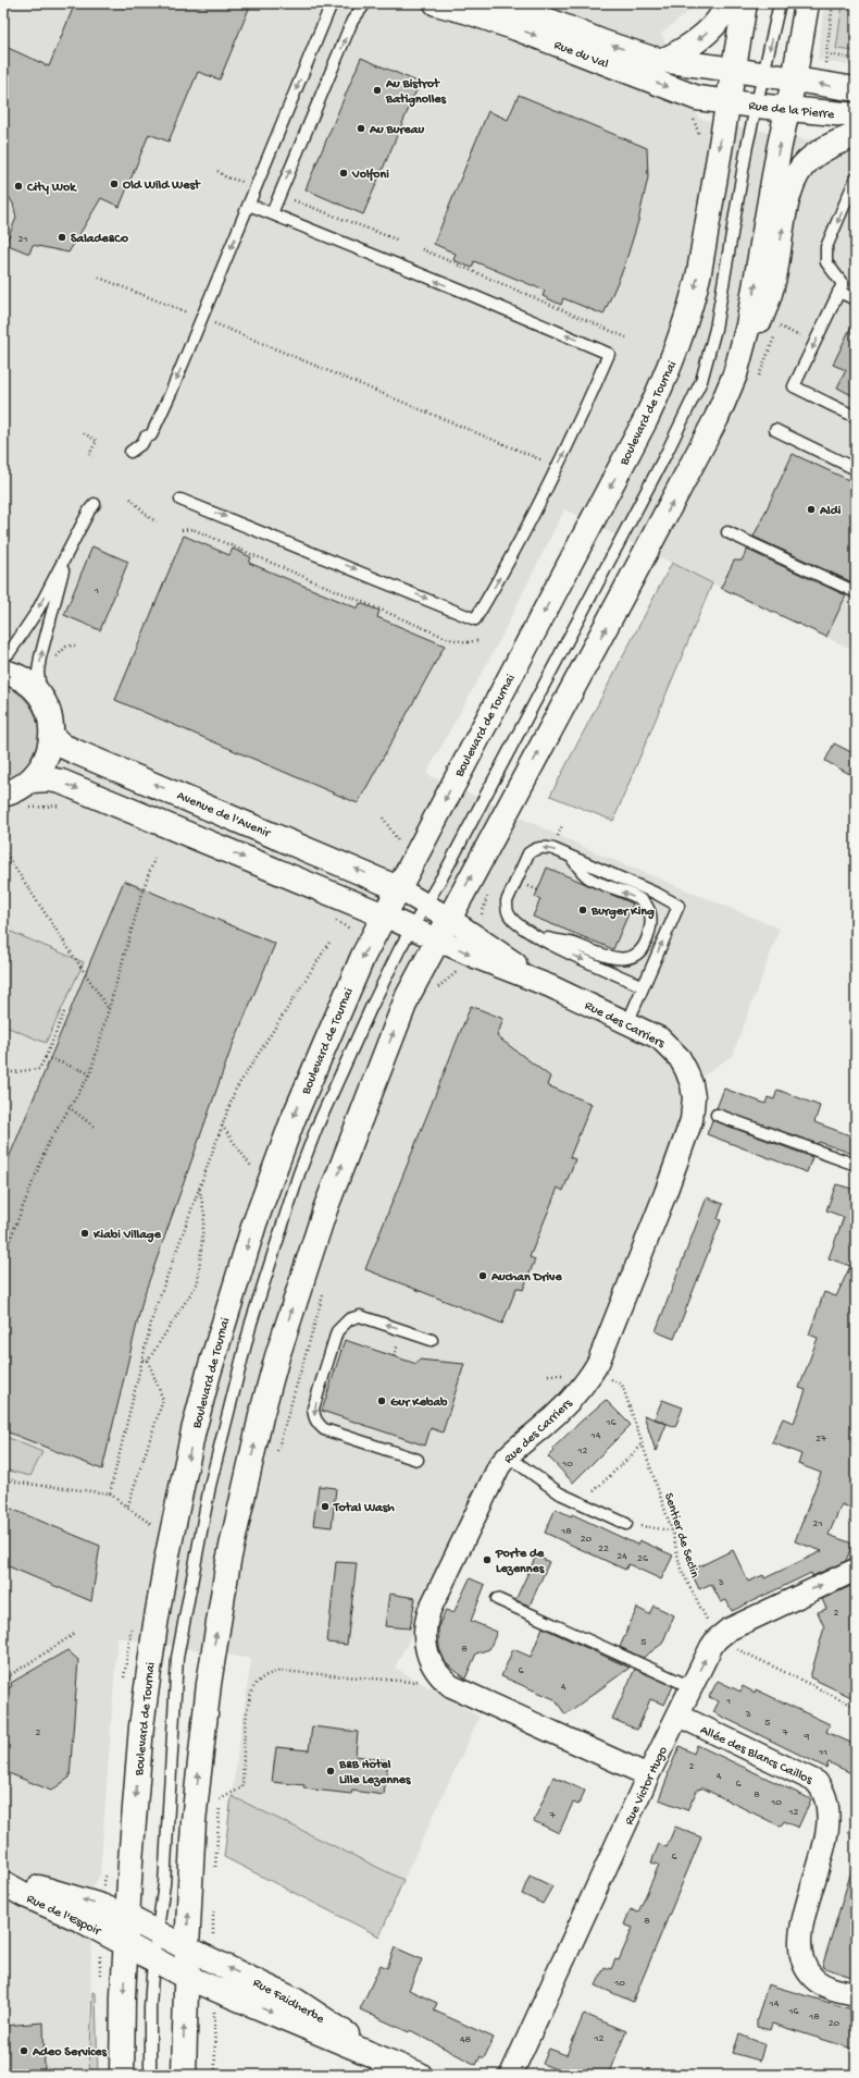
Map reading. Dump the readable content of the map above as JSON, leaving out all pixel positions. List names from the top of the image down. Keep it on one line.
{"streets":{"main road":["Rue du Val","Rue de la Pierre","Boulevard de Tournai","Avenue de l'Avenir","Rue de l'Espoir","Rue Faidherbe"],"street":["Rue des Carriers","Allée des Blancs Caillos","Rue Victor Hugo"],"path":["Sentier de Seclin"]},"crossings":[["Rue du Val","Rue de la Pierre"],["Rue du Val","Boulevard de Tournai"],["Rue de la Pierre","Boulevard de Tournai"],["Boulevard de Tournai","Avenue de l'Avenir"],["Boulevard de Tournai","Rue des Carriers"],["Boulevard de Tournai","Rue de l'Espoir"],["Avenue de l'Avenir","Rue des Carriers"],["Rue des Carriers","Sentier de Seclin"],["Rue des Carriers","Rue Victor Hugo"],["Sentier de Seclin","Rue Victor Hugo"],["Allée des Blancs Caillos","Rue Victor Hugo"],["Rue de l'Espoir","Rue Faidherbe"]],"places":["Au Bistrot Batignolles","Au Bureau","Volfoni","Old Wild West","City Wok","Salade&Co","Aldi","Burger King","Kiabi Village","Auchan Drive","Gur Kebab","Total Wash","Porte de Lezennes","B&B Hotel Lille Lezennes","Adeo Services"],"house_numbers":["21","1","16","14","27","12","10","21","18","20","22","24","26","3","2","5","8","6","4","1","3","5","2","7","9","11","2","4","6","8","10","12","7","6","8","10","14","16","18","20","12","48"]}
